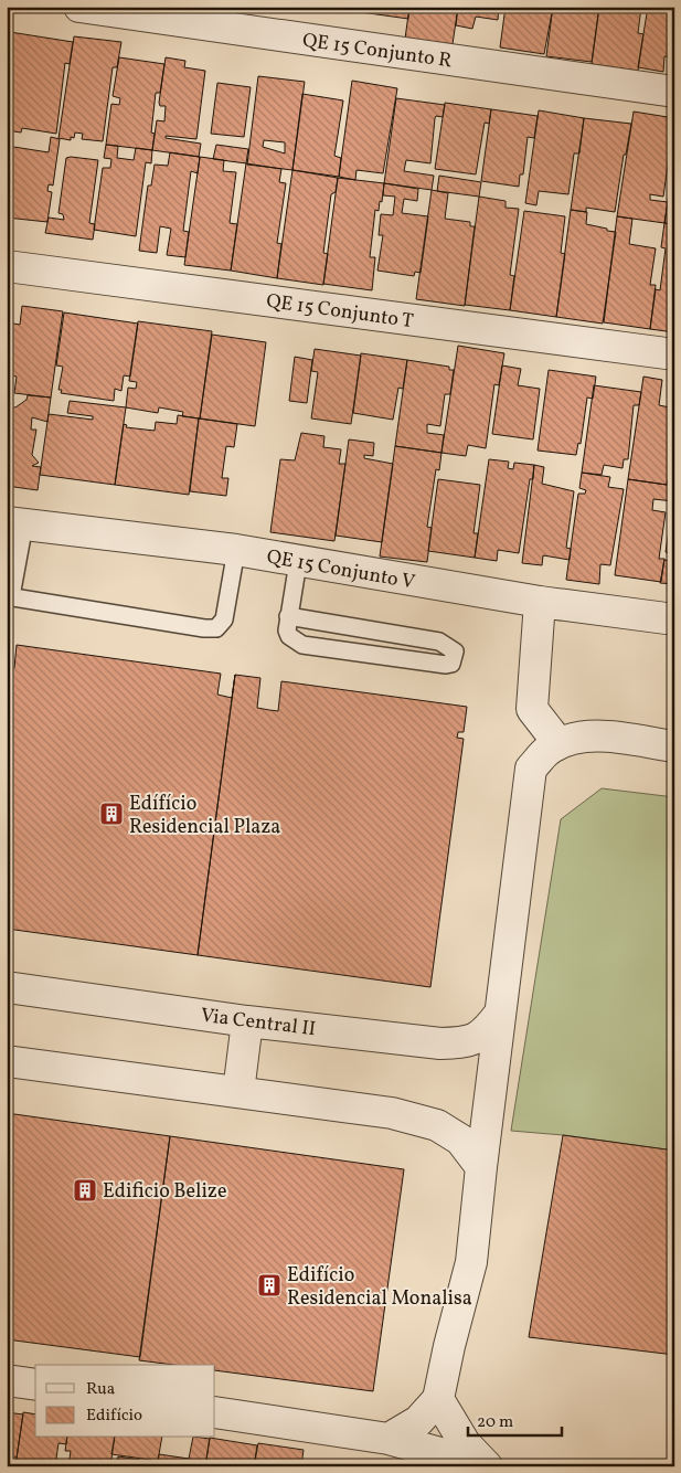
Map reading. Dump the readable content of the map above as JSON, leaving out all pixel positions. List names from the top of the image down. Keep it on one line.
{"streets":{"street":["QE 15 Conjunto R","QE 15 Conjunto T","QE 15 Conjunto V","Via Central II"]},"places":{"building":["Edífício Residencial Plaza","Edificio Belize","Edifício Residencial Monalisa"]},"legend":["Rua","Edifício"],"scale_bar":"20 m"}
